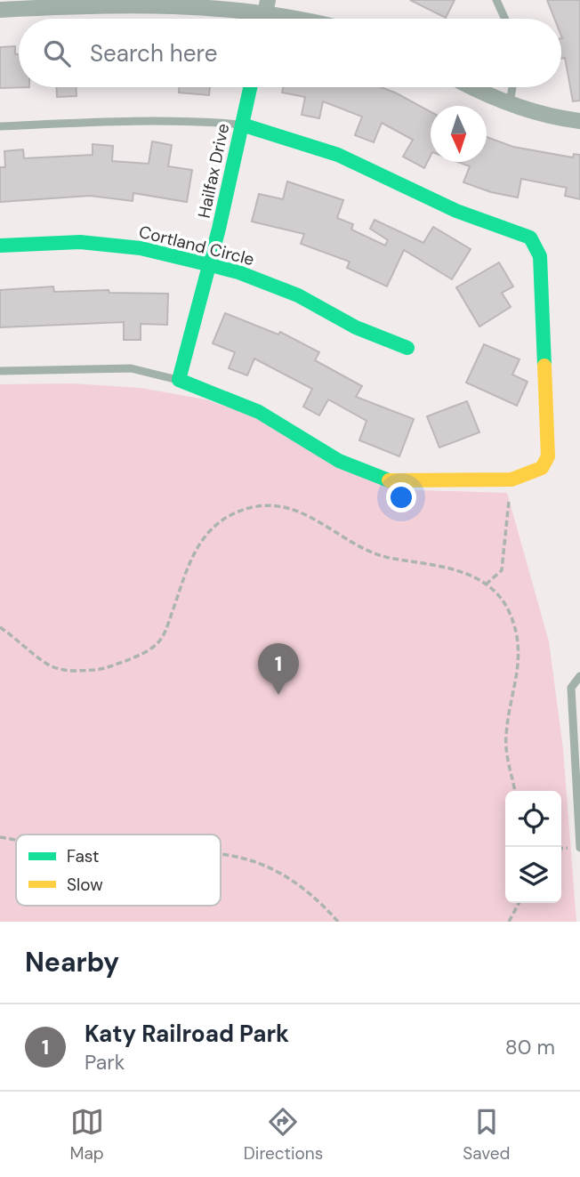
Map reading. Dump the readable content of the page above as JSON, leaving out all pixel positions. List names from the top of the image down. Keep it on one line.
{"streets":{"street":["Hailfax Drive","Cortland Circle"]},"crossings":[["Hailfax Drive","Cortland Circle"]],"legend":["Fast","Slow"],"north":"bottom","page":{"search":"Search here","pins":"1","heading":"Nearby","list":[{"mark":"1","name":"Katy Railroad Park","note":"Park","value":"80 m"}],"nav":["Map","Directions","Saved"]}}
